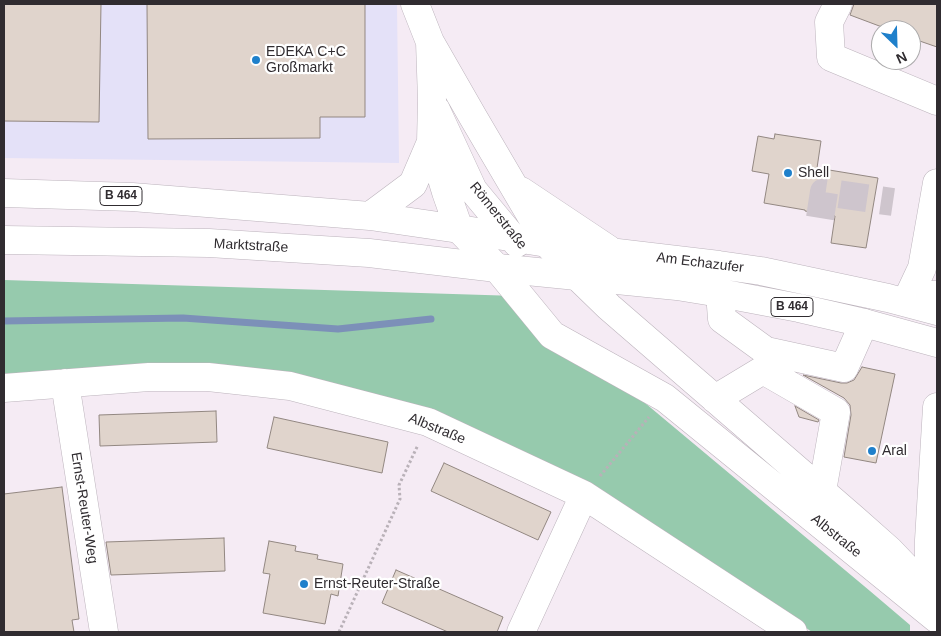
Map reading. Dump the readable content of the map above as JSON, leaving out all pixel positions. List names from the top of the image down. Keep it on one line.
{"streets":{"main road":["B 464","Römerstraße","Marktstraße","Am Echazufer","Albstraße","Ernst-Reuter-Weg"]},"crossings":[["B 464","Römerstraße"],["B 464","Am Echazufer"],["B 464","Albstraße"],["Römerstraße","Am Echazufer"],["Römerstraße","Albstraße"],["Marktstraße","Am Echazufer"],["Marktstraße","Albstraße"],["Am Echazufer","Albstraße"],["Albstraße","Ernst-Reuter-Weg"]],"places":["EDEKA C+C Großmarkt","Shell","Aral","Ernst-Reuter-Straße"],"north":"bottom right"}
